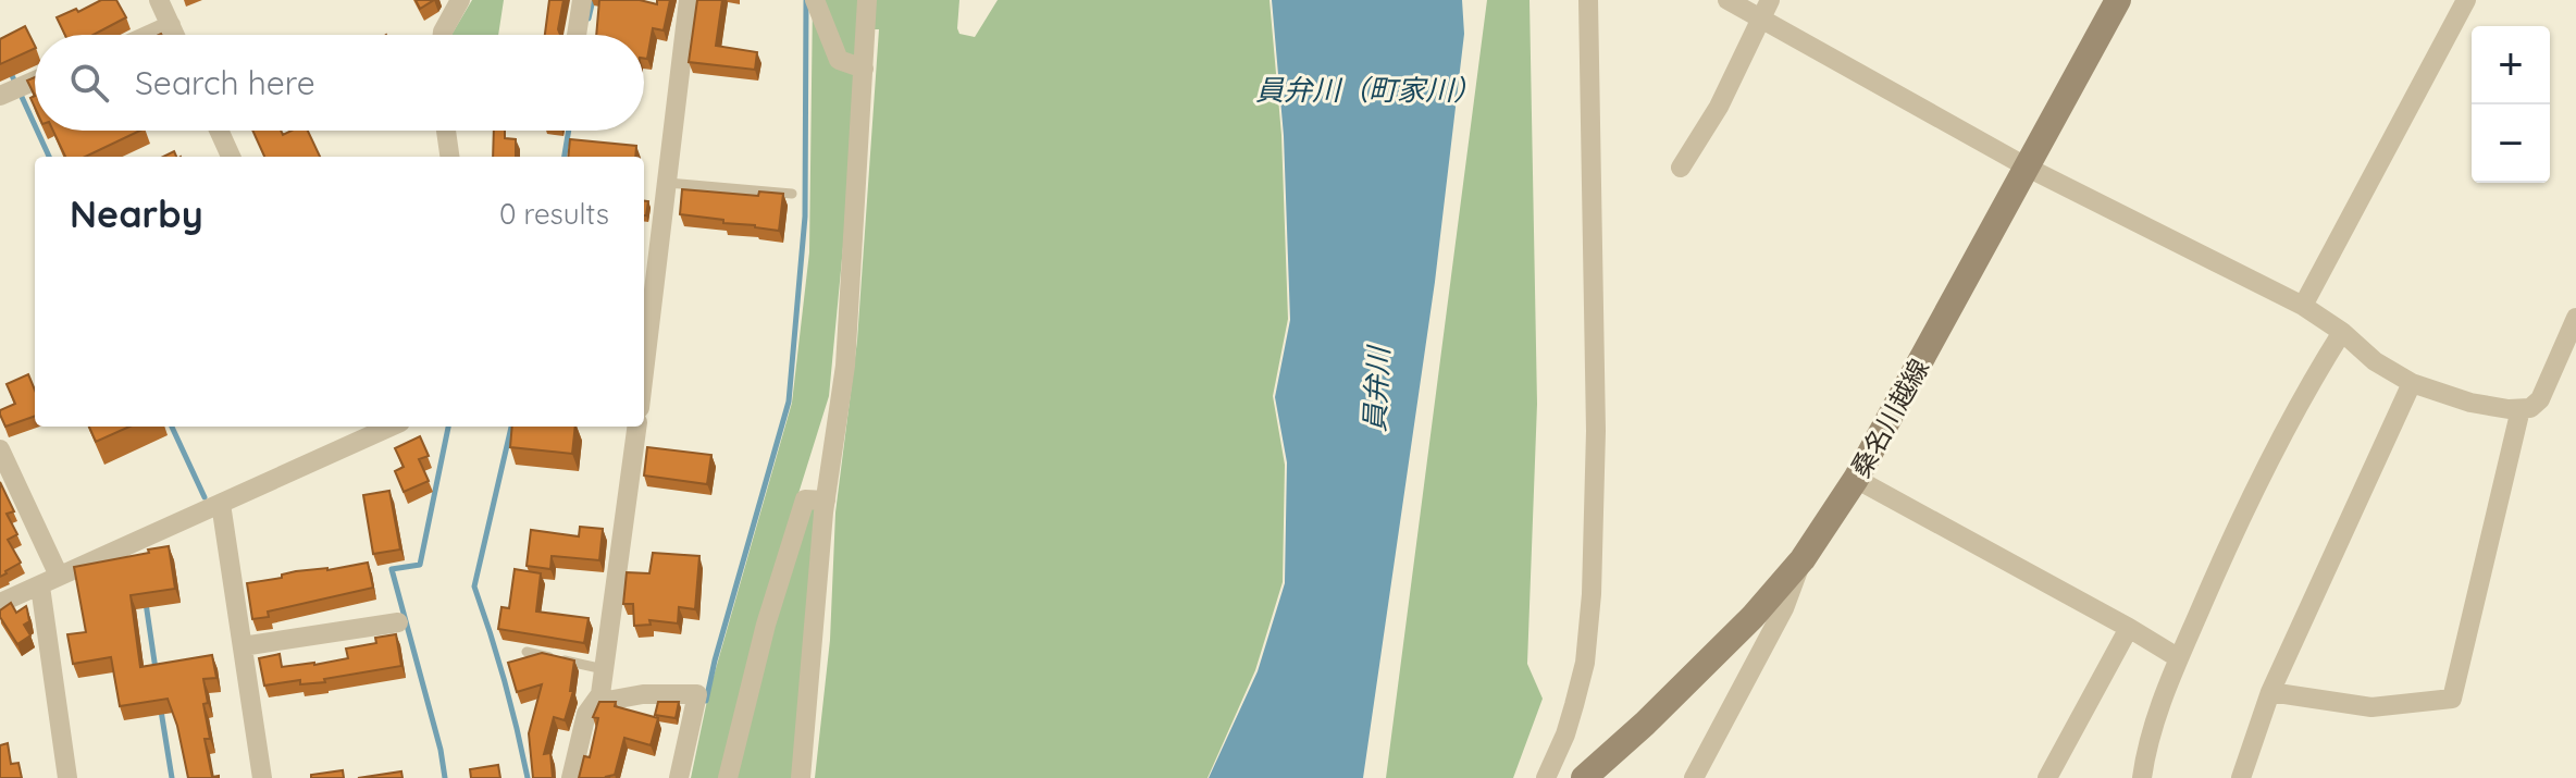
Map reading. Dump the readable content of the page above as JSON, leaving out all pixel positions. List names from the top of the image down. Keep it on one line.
{"streets":{"main road":["桑名川越線"]},"water":["員弁川（町家川）","員弁川"],"page":{"map_buttons":["+","−"],"search":"Search here","heading":["Nearby","0 results"]}}
